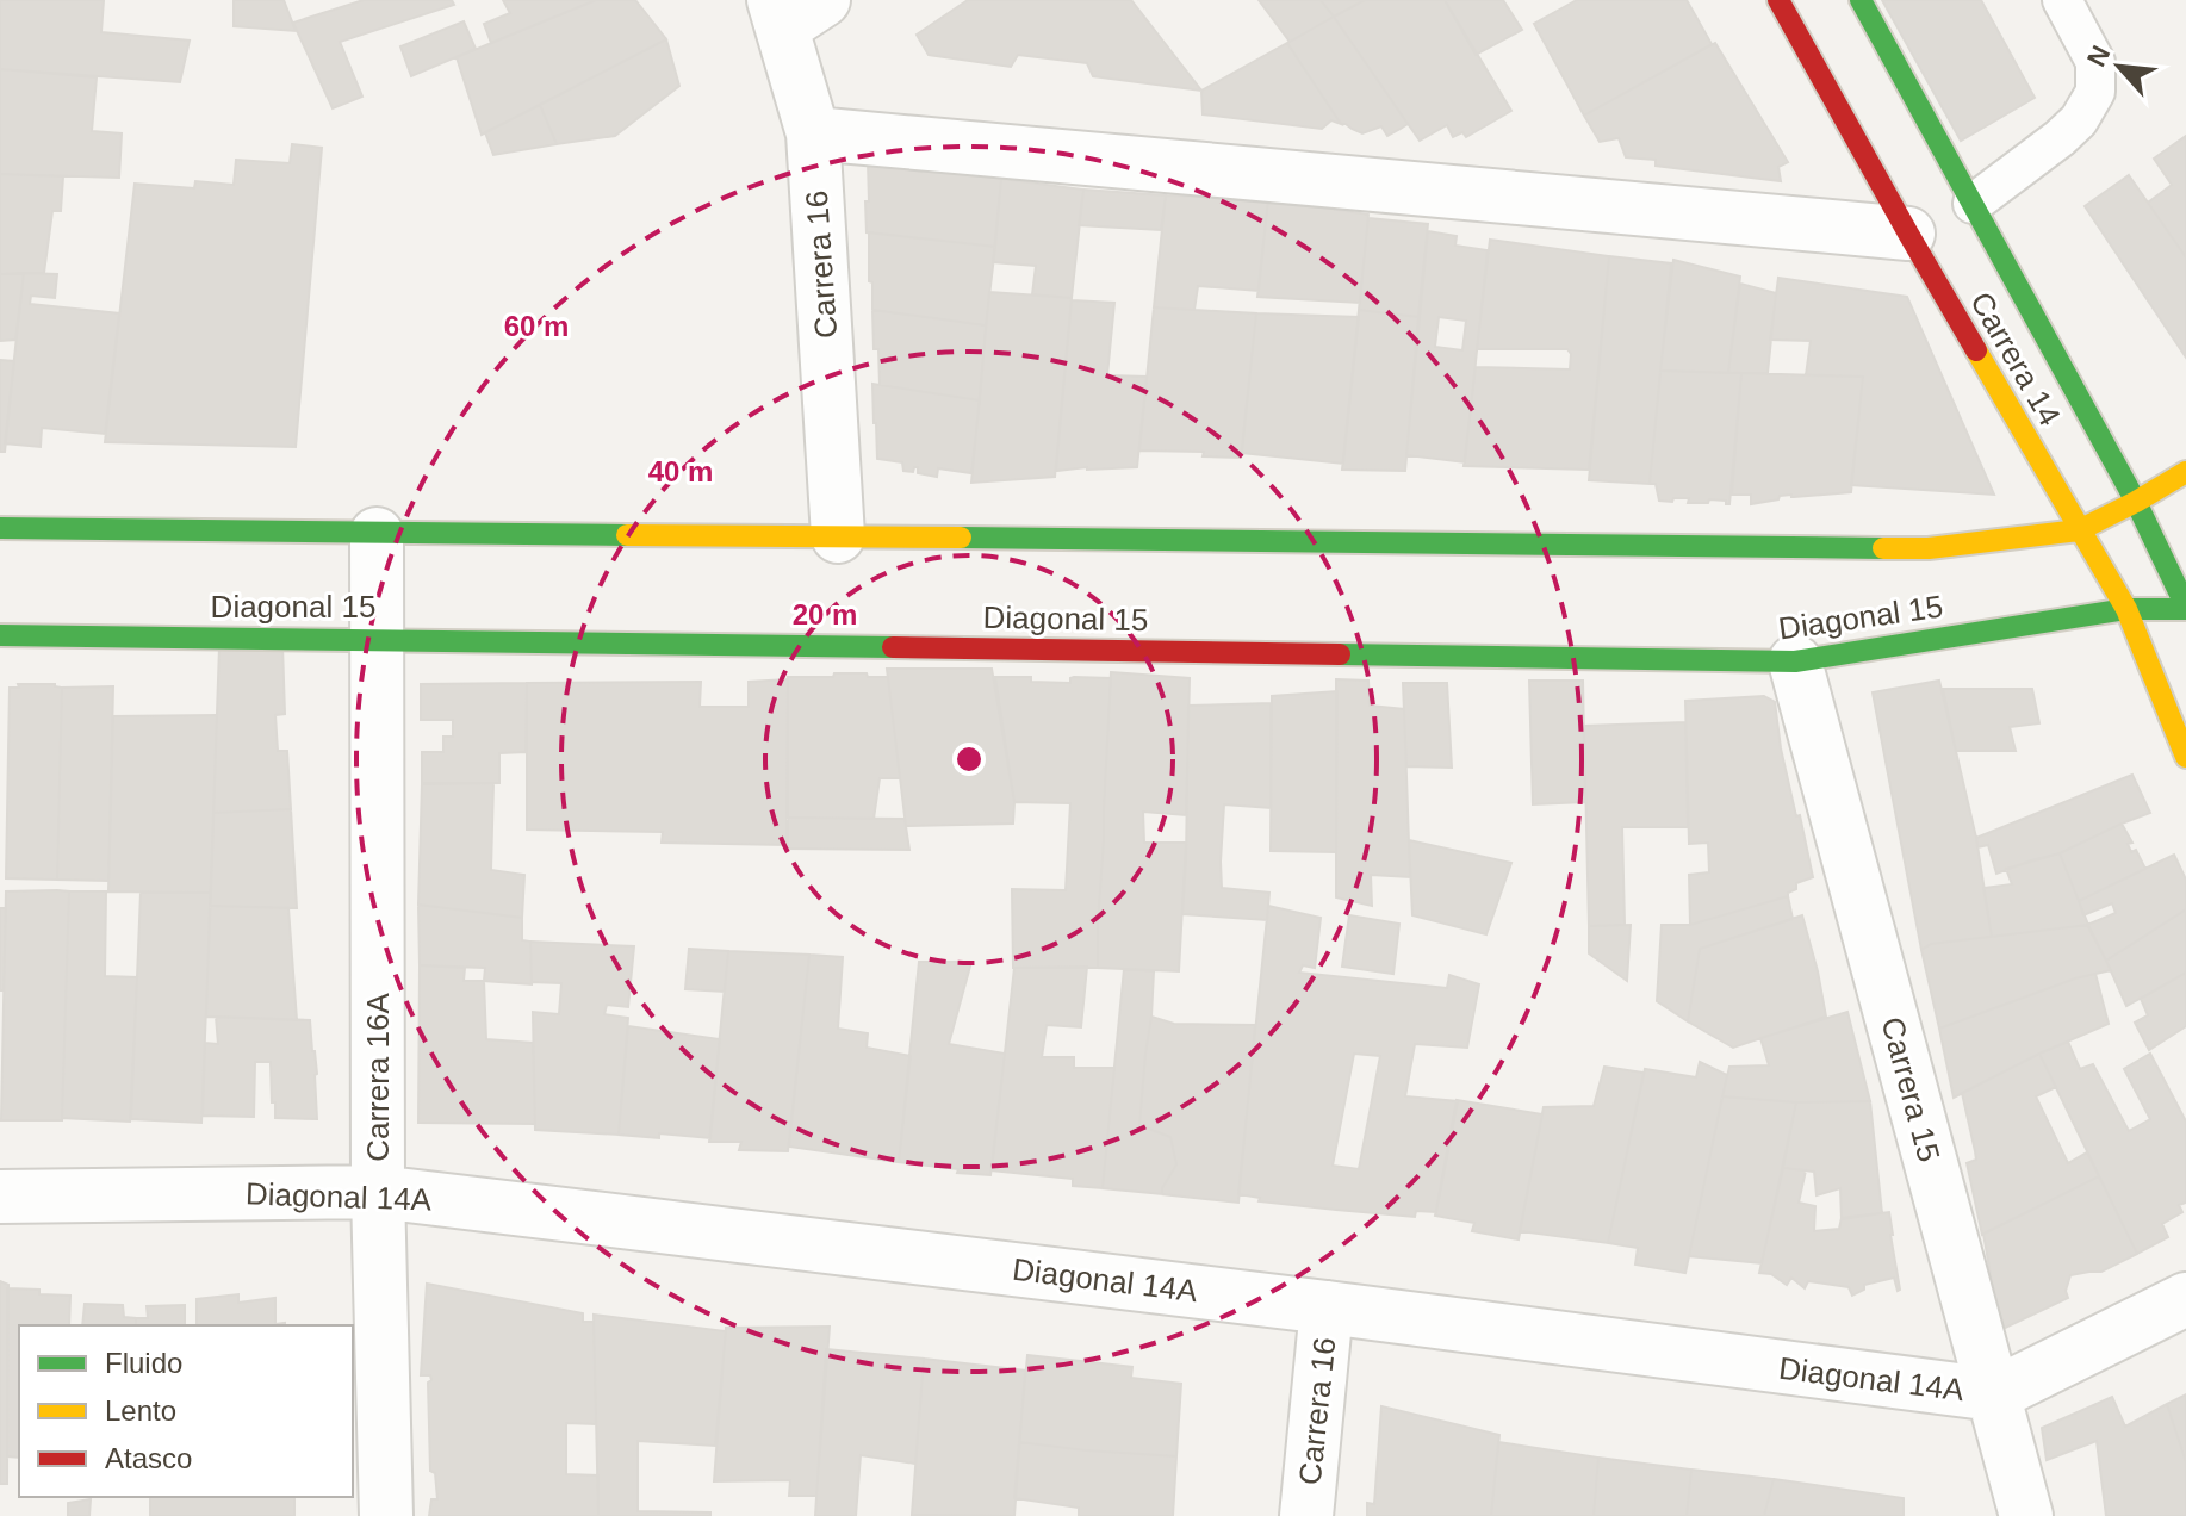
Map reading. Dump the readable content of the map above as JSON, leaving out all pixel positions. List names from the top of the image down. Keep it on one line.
{"streets":{"street":["Carrera 16","Carrera 14","Diagonal 15","Carrera 16A","Carrera 15","Diagonal 14A"]},"crossings":[["Carrera 16","Diagonal 15"],["Carrera 16","Diagonal 14A"],["Carrera 14","Diagonal 15"],["Diagonal 15","Carrera 16A"],["Diagonal 15","Carrera 15"],["Carrera 16A","Diagonal 14A"],["Carrera 15","Diagonal 14A"]],"legend":["Fluido","Lento","Atasco"],"north":"top left","rings":["60 m","40 m","20 m"]}
